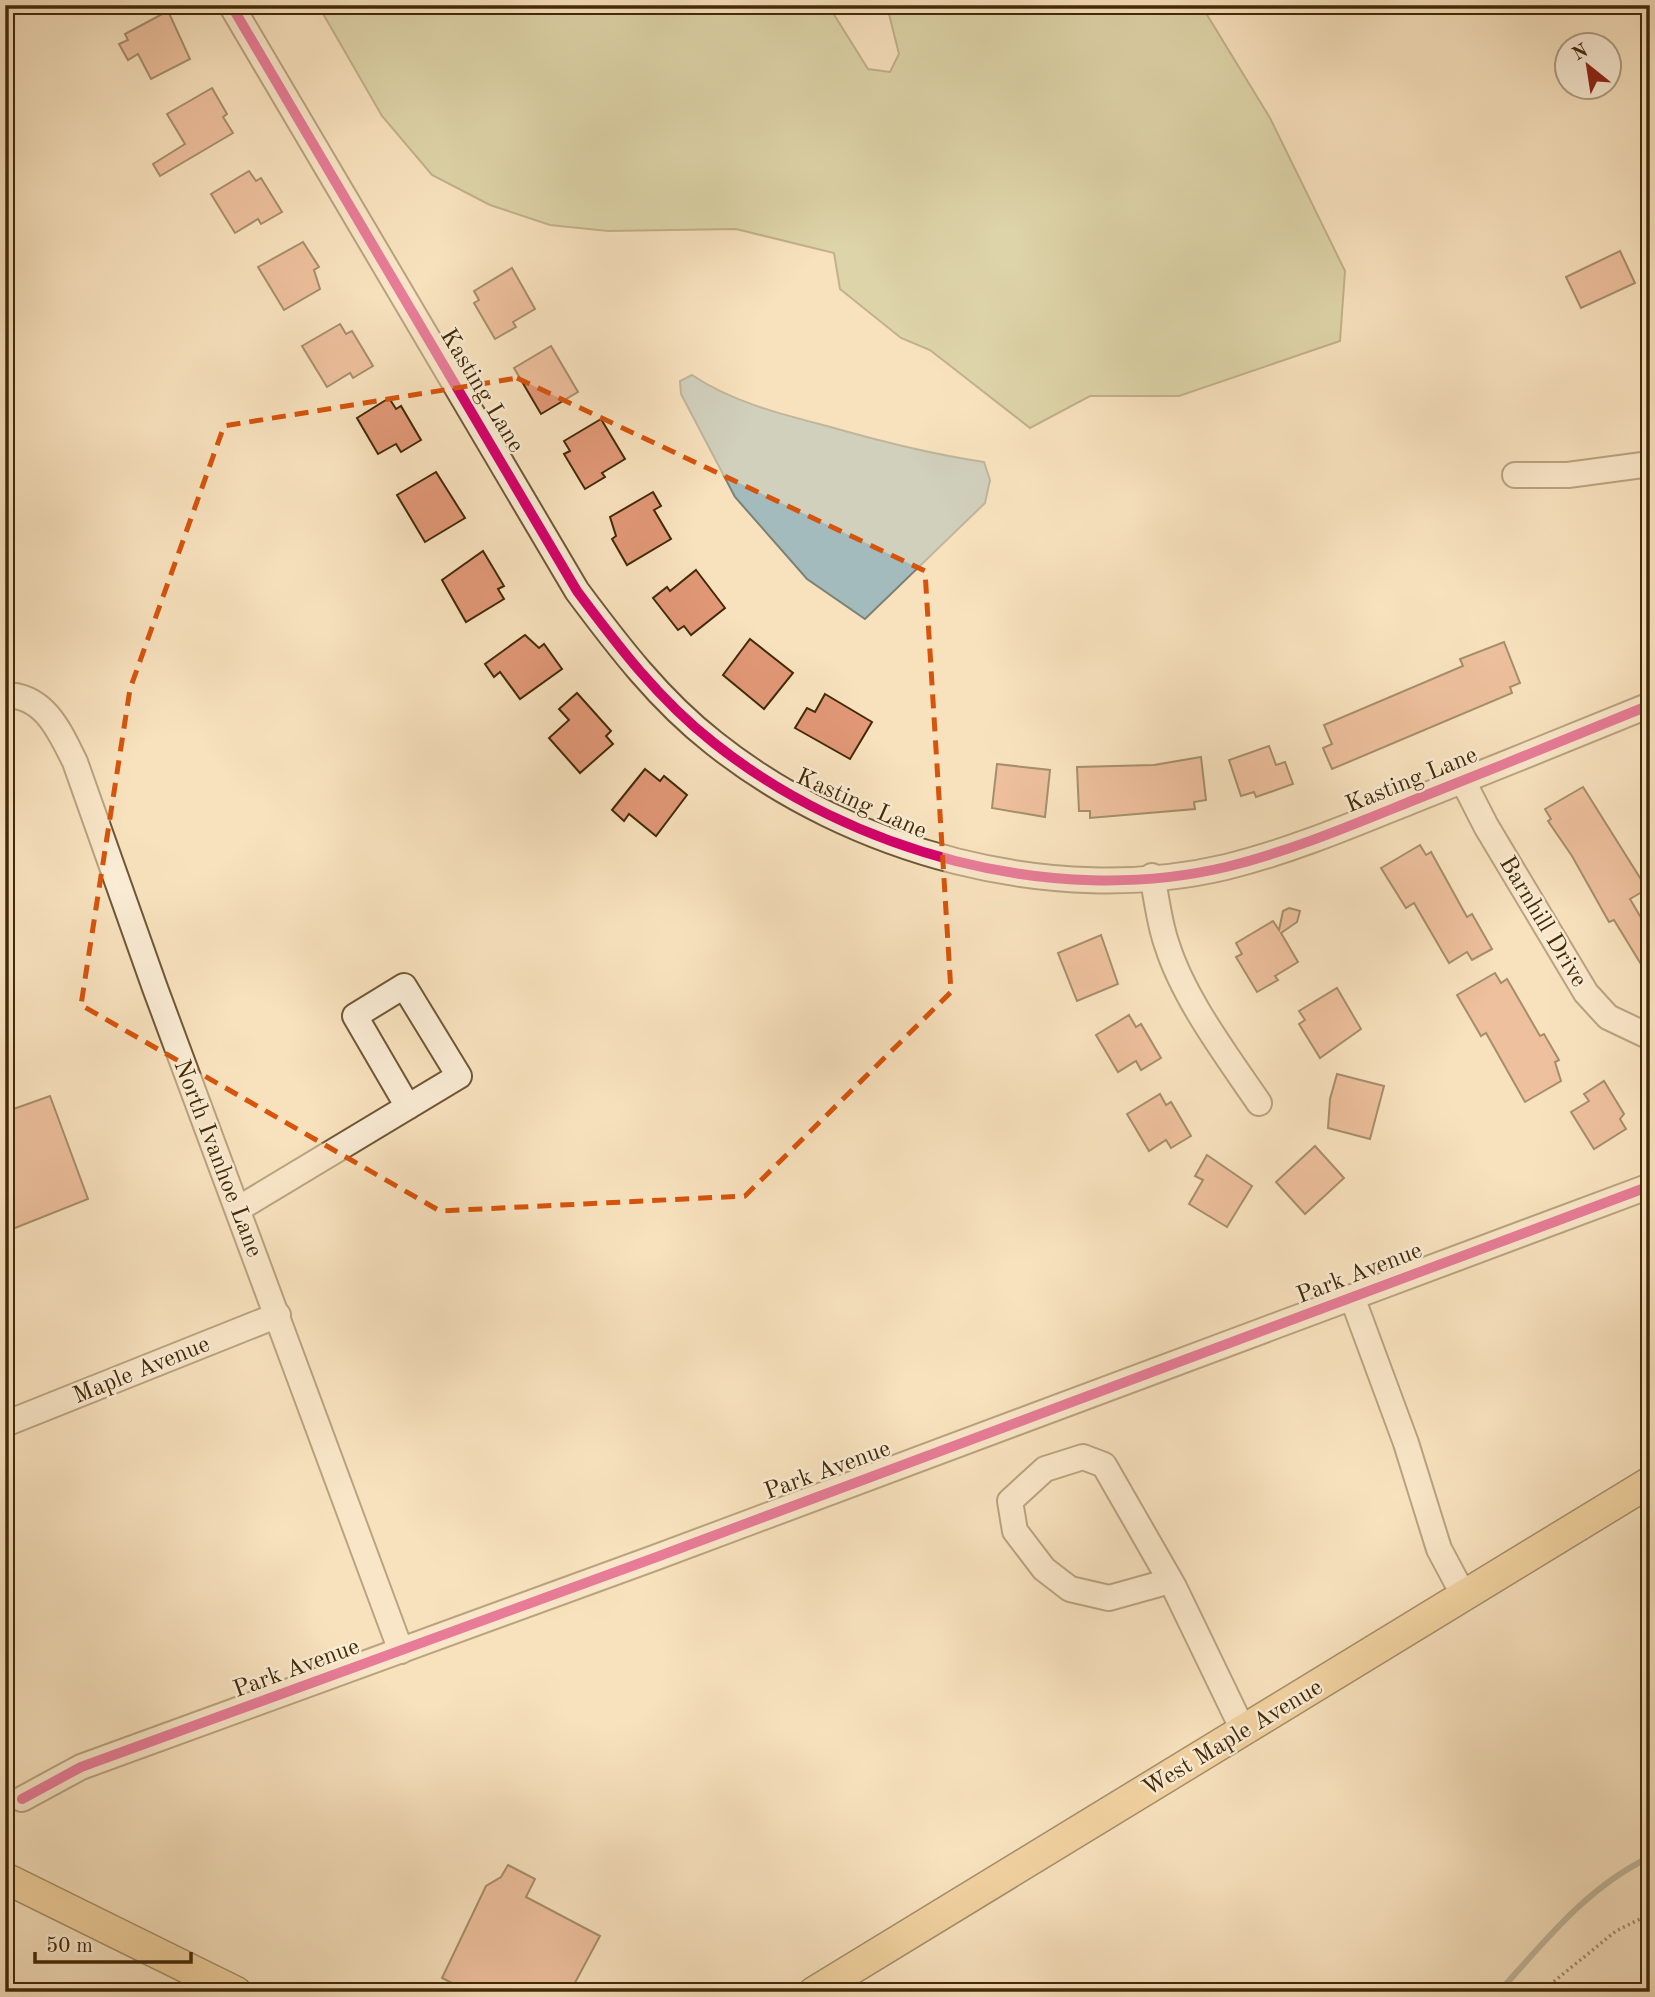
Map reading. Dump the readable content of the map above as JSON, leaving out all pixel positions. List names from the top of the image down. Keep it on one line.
{"streets":{"main road":["West Maple Avenue"],"street":["Kasting Lane","Barnhill Drive","North Ivanhoe Lane","Park Avenue","Maple Avenue"]},"crossings":[["Kasting Lane","Barnhill Drive"],["North Ivanhoe Lane","Park Avenue"],["North Ivanhoe Lane","Maple Avenue"]],"scale_bar":"50 m","north":"top left"}
